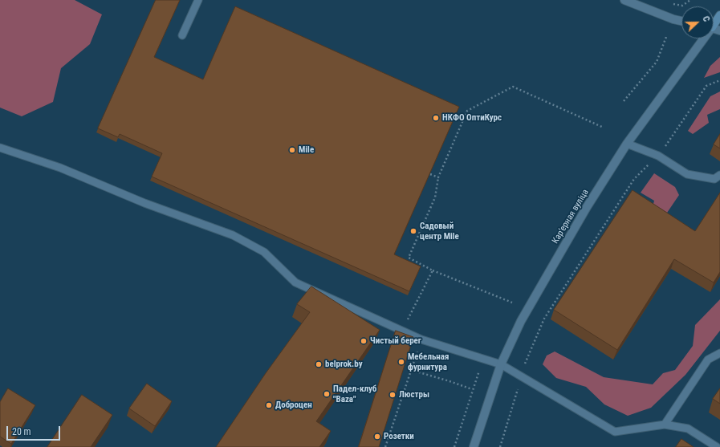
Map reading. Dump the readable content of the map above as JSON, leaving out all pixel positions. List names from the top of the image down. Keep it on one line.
{"streets":{"street":["Карʼерная вуліца"]},"places":["НКФО ОптиКурс","Mile","Садовый центр Mile","Чистый берег","Мебельная фурнитура","belprok.by","Падел-клуб \"Baza\"","Люстры","Доброцен","Розетки"],"scale_bar":"20 m","north":"right"}
